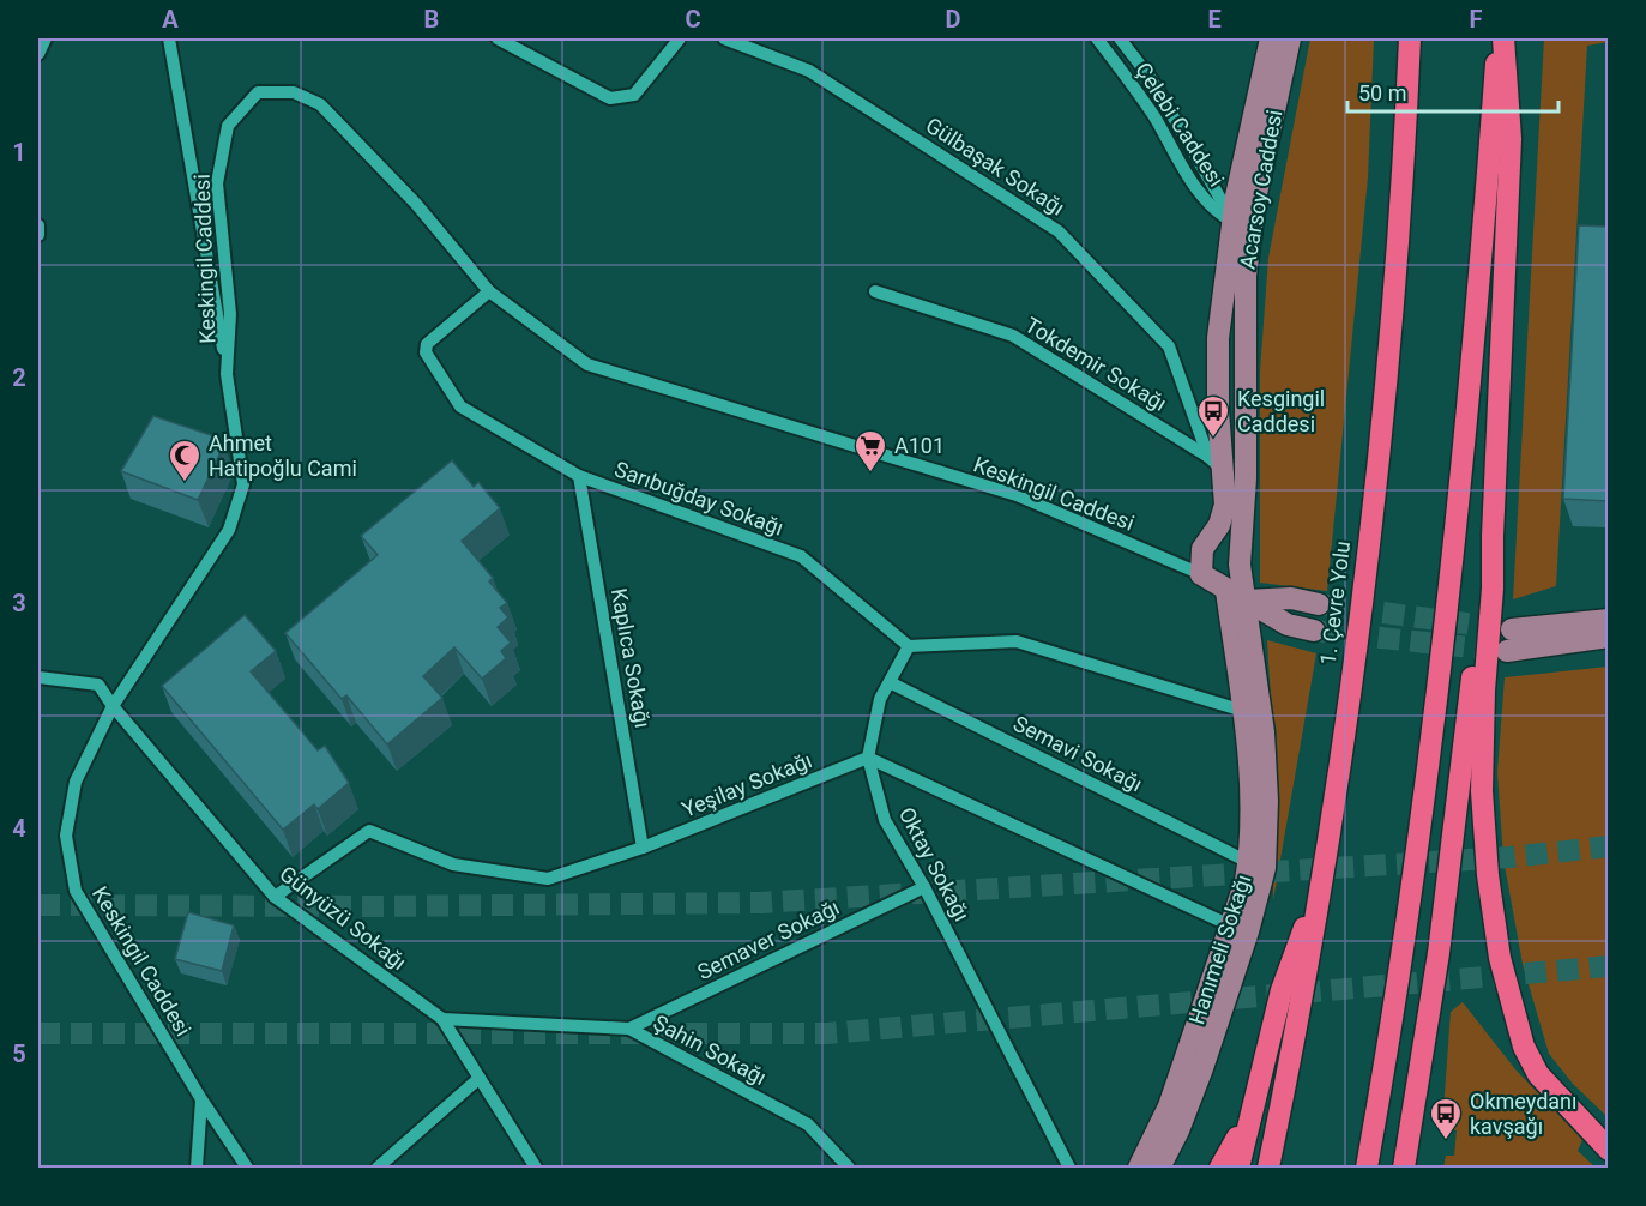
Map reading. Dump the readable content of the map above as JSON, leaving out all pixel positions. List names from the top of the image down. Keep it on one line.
{"streets":{"highway":["1. Çevre Yolu"],"main road":["Acarsoy Caddesi","Hanımeli Sokağı"],"street":["Çelebi Caddesi","Gülbaşak Sokağı","Keskingil Caddesi","Tokdemir Sokağı","Sarıbuğday Sokağı","Kaplıca Sokağı","Semavi Sokağı","Yeşilay Sokağı","Oktay Sokağı","Günyüzü Sokağı","Semaver Sokağı","Şahin Sokağı"]},"crossings":[["Çelebi Caddesi","Acarsoy Caddesi"],["Gülbaşak Sokağı","Acarsoy Caddesi"],["Gülbaşak Sokağı","Tokdemir Sokağı"],["Acarsoy Caddesi","Keskingil Caddesi"],["Acarsoy Caddesi","Tokdemir Sokağı"],["Acarsoy Caddesi","Hanımeli Sokağı"],["Keskingil Caddesi","Sarıbuğday Sokağı"],["Keskingil Caddesi","Günyüzü Sokağı"],["Sarıbuğday Sokağı","Kaplıca Sokağı"],["Sarıbuğday Sokağı","Oktay Sokağı"],["Kaplıca Sokağı","Yeşilay Sokağı"],["Semavi Sokağı","Oktay Sokağı"],["Semavi Sokağı","Hanımeli Sokağı"],["Yeşilay Sokağı","Oktay Sokağı"],["Yeşilay Sokağı","Günyüzü Sokağı"],["Oktay Sokağı","Semaver Sokağı"],["Günyüzü Sokağı","Şahin Sokağı"],["Semaver Sokağı","Şahin Sokağı"]],"places":{"bus stop":["Kesgingil Caddesi","Okmeydanı kavşağı"],"supermarket":["A101"],"mosque":["Ahmet Hatipoğlu Cami"]},"scale_bar":"50 m","grid":{"columns":["A","B","C","D","E","F"],"rows":["1","2","3","4","5"]}}
